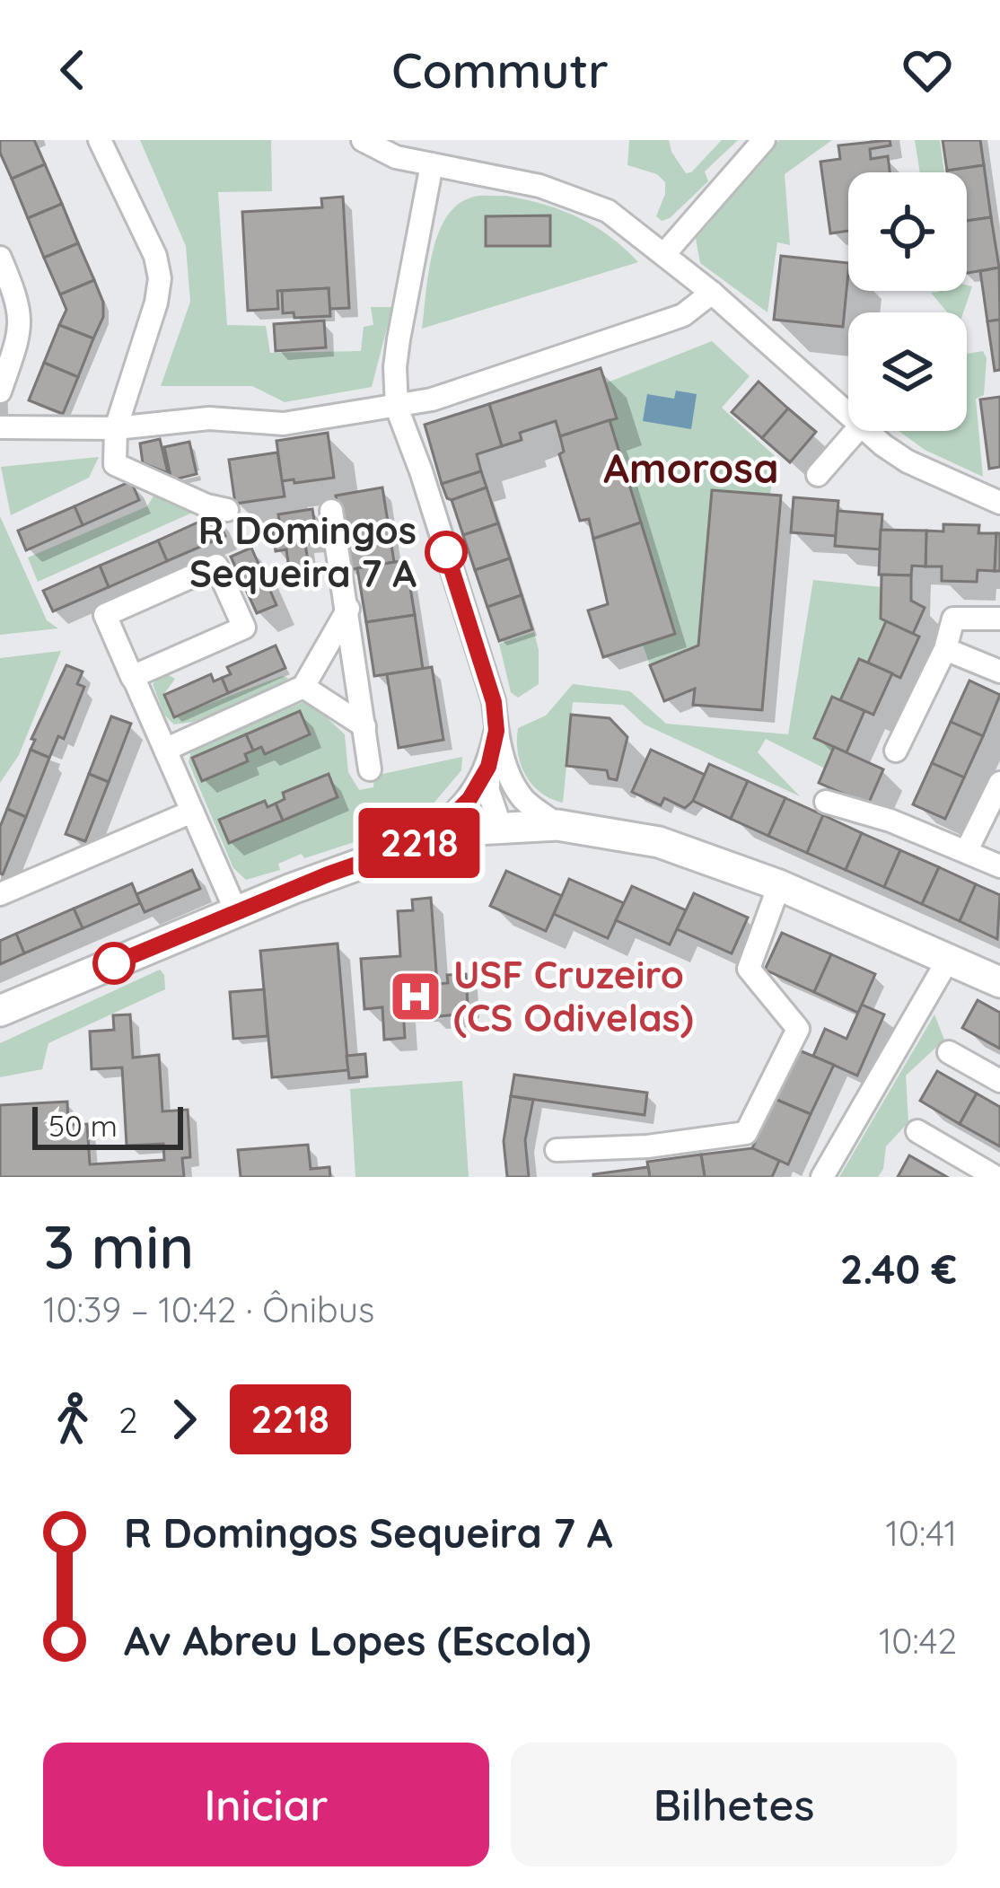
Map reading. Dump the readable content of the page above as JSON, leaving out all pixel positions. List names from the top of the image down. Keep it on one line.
{"districts":["Amorosa"],"places":{"other":["R Domingos Sequeira 7 A"],"hospital":["USF Cruzeiro (CS Odivelas)"]},"lines":["bus line 2218"],"scale_bar":"50 m","page":{"header":"Commutr","on_map":"2218","scale":"50 m","heading":["3 min","10:39 – 10:42 · Ônibus","2.40 €"],"legs":["2","2218"],"list":[{"name":"R Domingos Sequeira 7 A","value":"10:41"},{"name":"Av Abreu Lopes (Escola)","value":"10:42"}],"buttons":["Iniciar","Bilhetes"]}}
